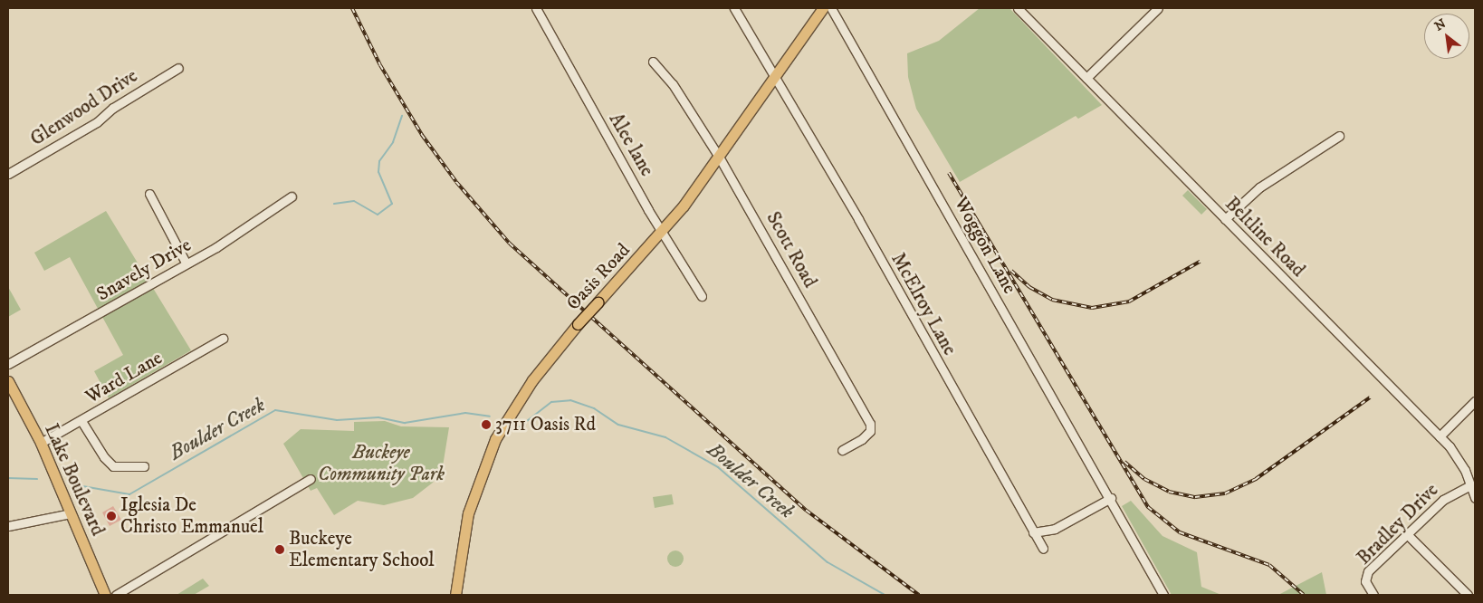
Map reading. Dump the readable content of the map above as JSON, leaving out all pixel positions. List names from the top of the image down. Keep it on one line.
{"streets":{"main road":["Oasis Road","Lake Boulevard"],"street":["Glenwood Drive","Alee lane","Beltline Road","Woggon Lane","Scott Road","Snavely Drive","McElroy Lane","Ward Lane","Bradley Drive"]},"crossings":[["Alee lane","Oasis Road"],["Beltline Road","Bradley Drive"],["Scott Road","Oasis Road"],["Oasis Road","McElroy Lane"],["Ward Lane","Lake Boulevard"]],"water":["Boulder Creek"],"parks":["Buckeye Community Park"],"places":["3711 Oasis Rd","Iglesia De Christo Emmanuel","Buckeye Elementary School"],"north":"top left"}
